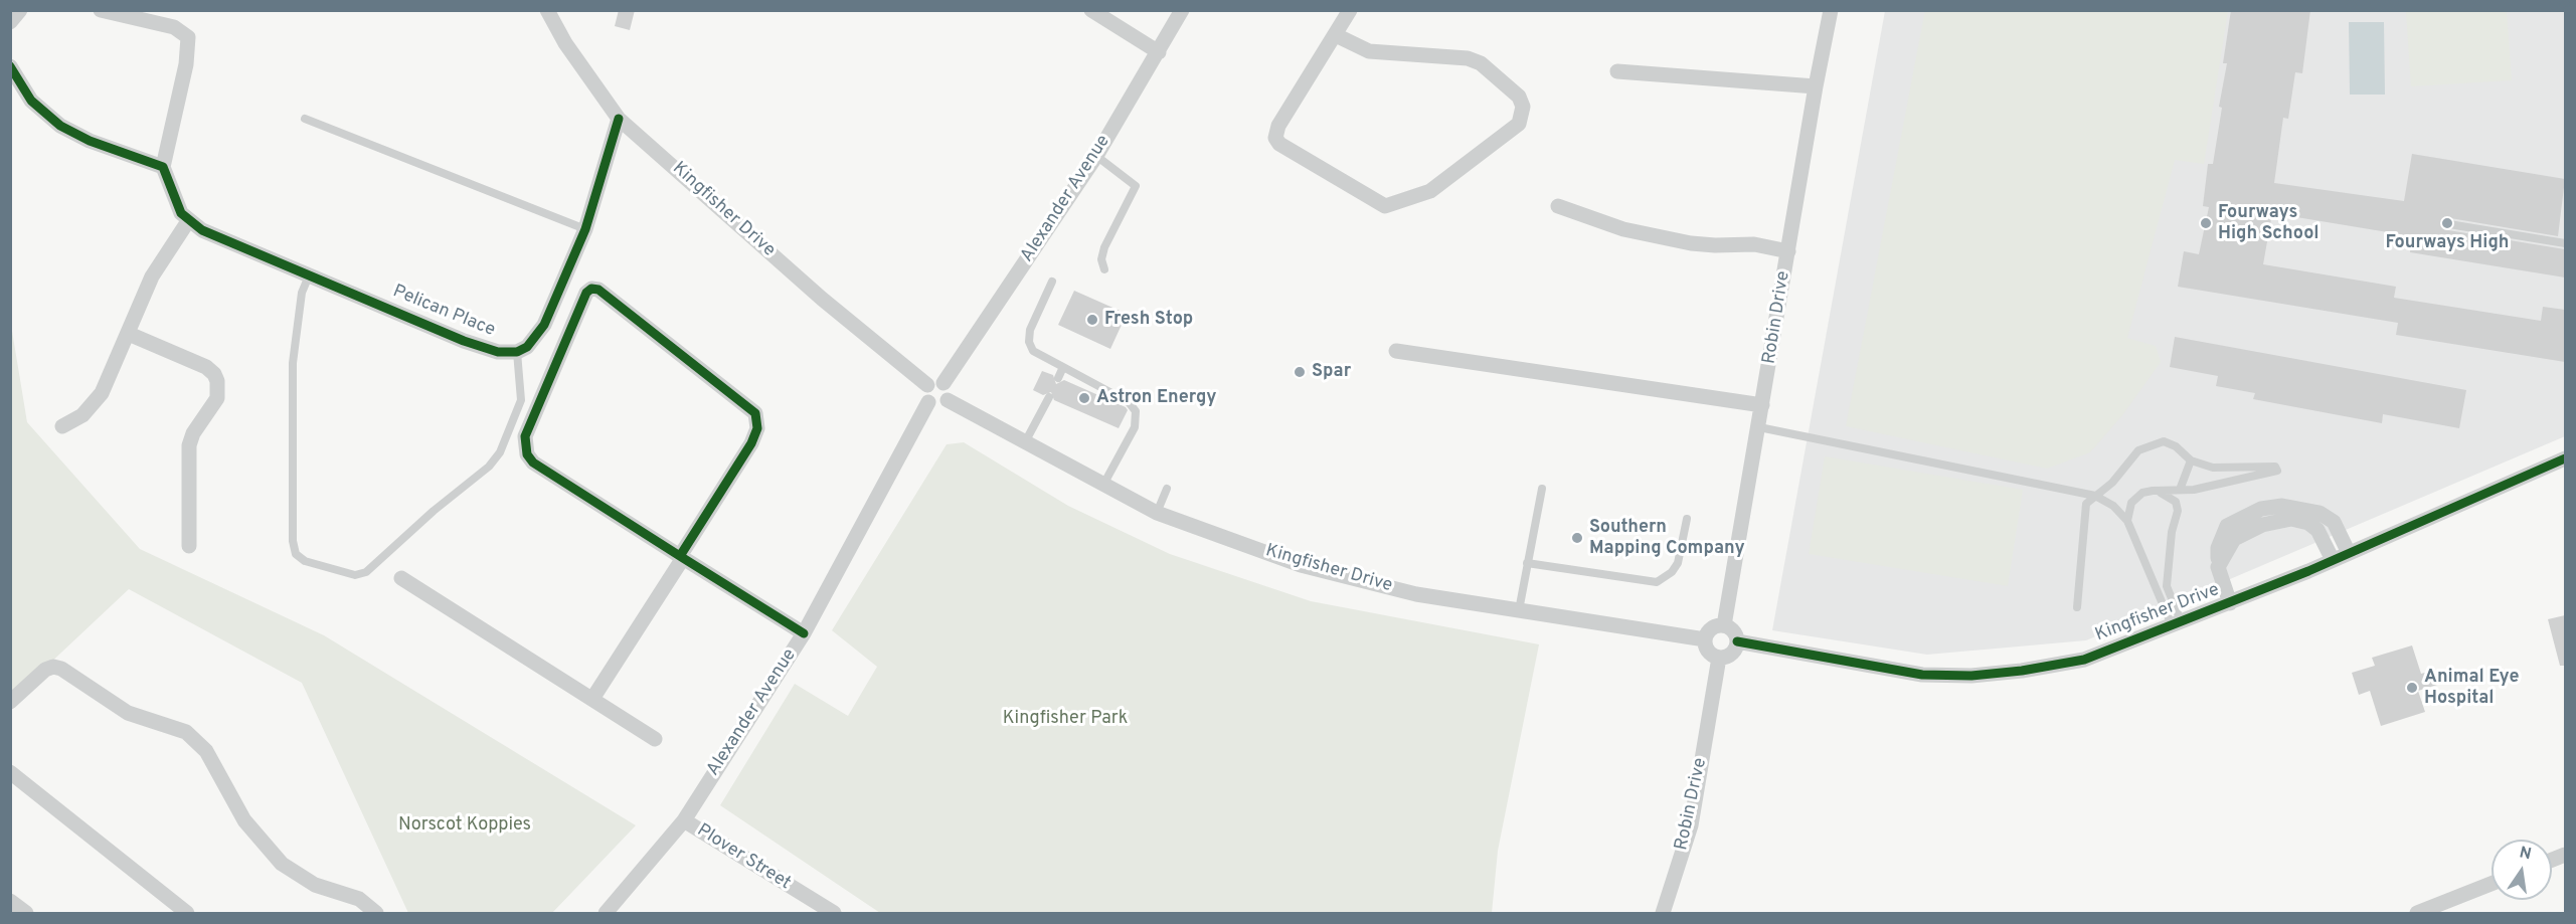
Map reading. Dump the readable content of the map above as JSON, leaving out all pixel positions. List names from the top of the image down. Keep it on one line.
{"streets":{"street":["Alexander Avenue","Kingfisher Drive","Pelican Place","Robin Drive","Plover Street"]},"crossings":[["Alexander Avenue","Kingfisher Drive"],["Alexander Avenue","Plover Street"],["Kingfisher Drive","Robin Drive"]],"parks":["Kingfisher Park","Norscot Koppies"],"places":["Fourways High School","Fourways High","Fresh Stop","Spar","Astron Energy","Southern Mapping Company","Animal Eye Hospital"],"north":"top"}
